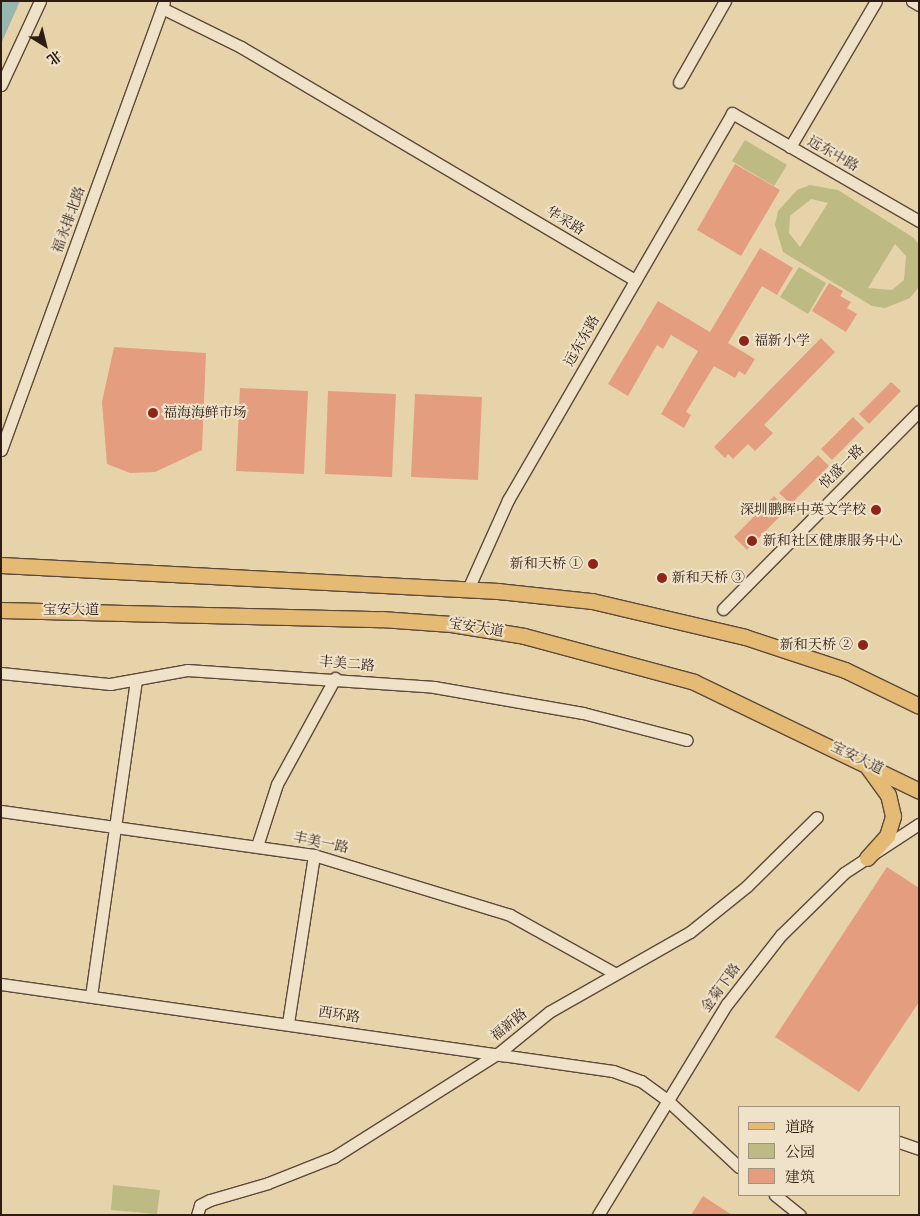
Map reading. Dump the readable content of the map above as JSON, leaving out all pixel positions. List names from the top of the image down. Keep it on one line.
{"streets":{"main road":["宝安大道"],"street":["远东中路","福永排北路","华采路","远东东路","悦盛一路","丰美二路","丰美一路","金菊下路","西环路","福新路"]},"crossings":[["远东中路","远东东路"],["福永排北路","华采路"],["华采路","远东东路"],["丰美一路","福新路"],["金菊下路","西环路"],["西环路","福新路"]],"places":["福新小学","福海海鲜市场","深圳鹏晖中英文学校","新和社区健康服务中心","新和天桥 ①","新和天桥 ③","新和天桥 ②"],"legend":["道路","公园","建筑"],"north":"bottom right"}
